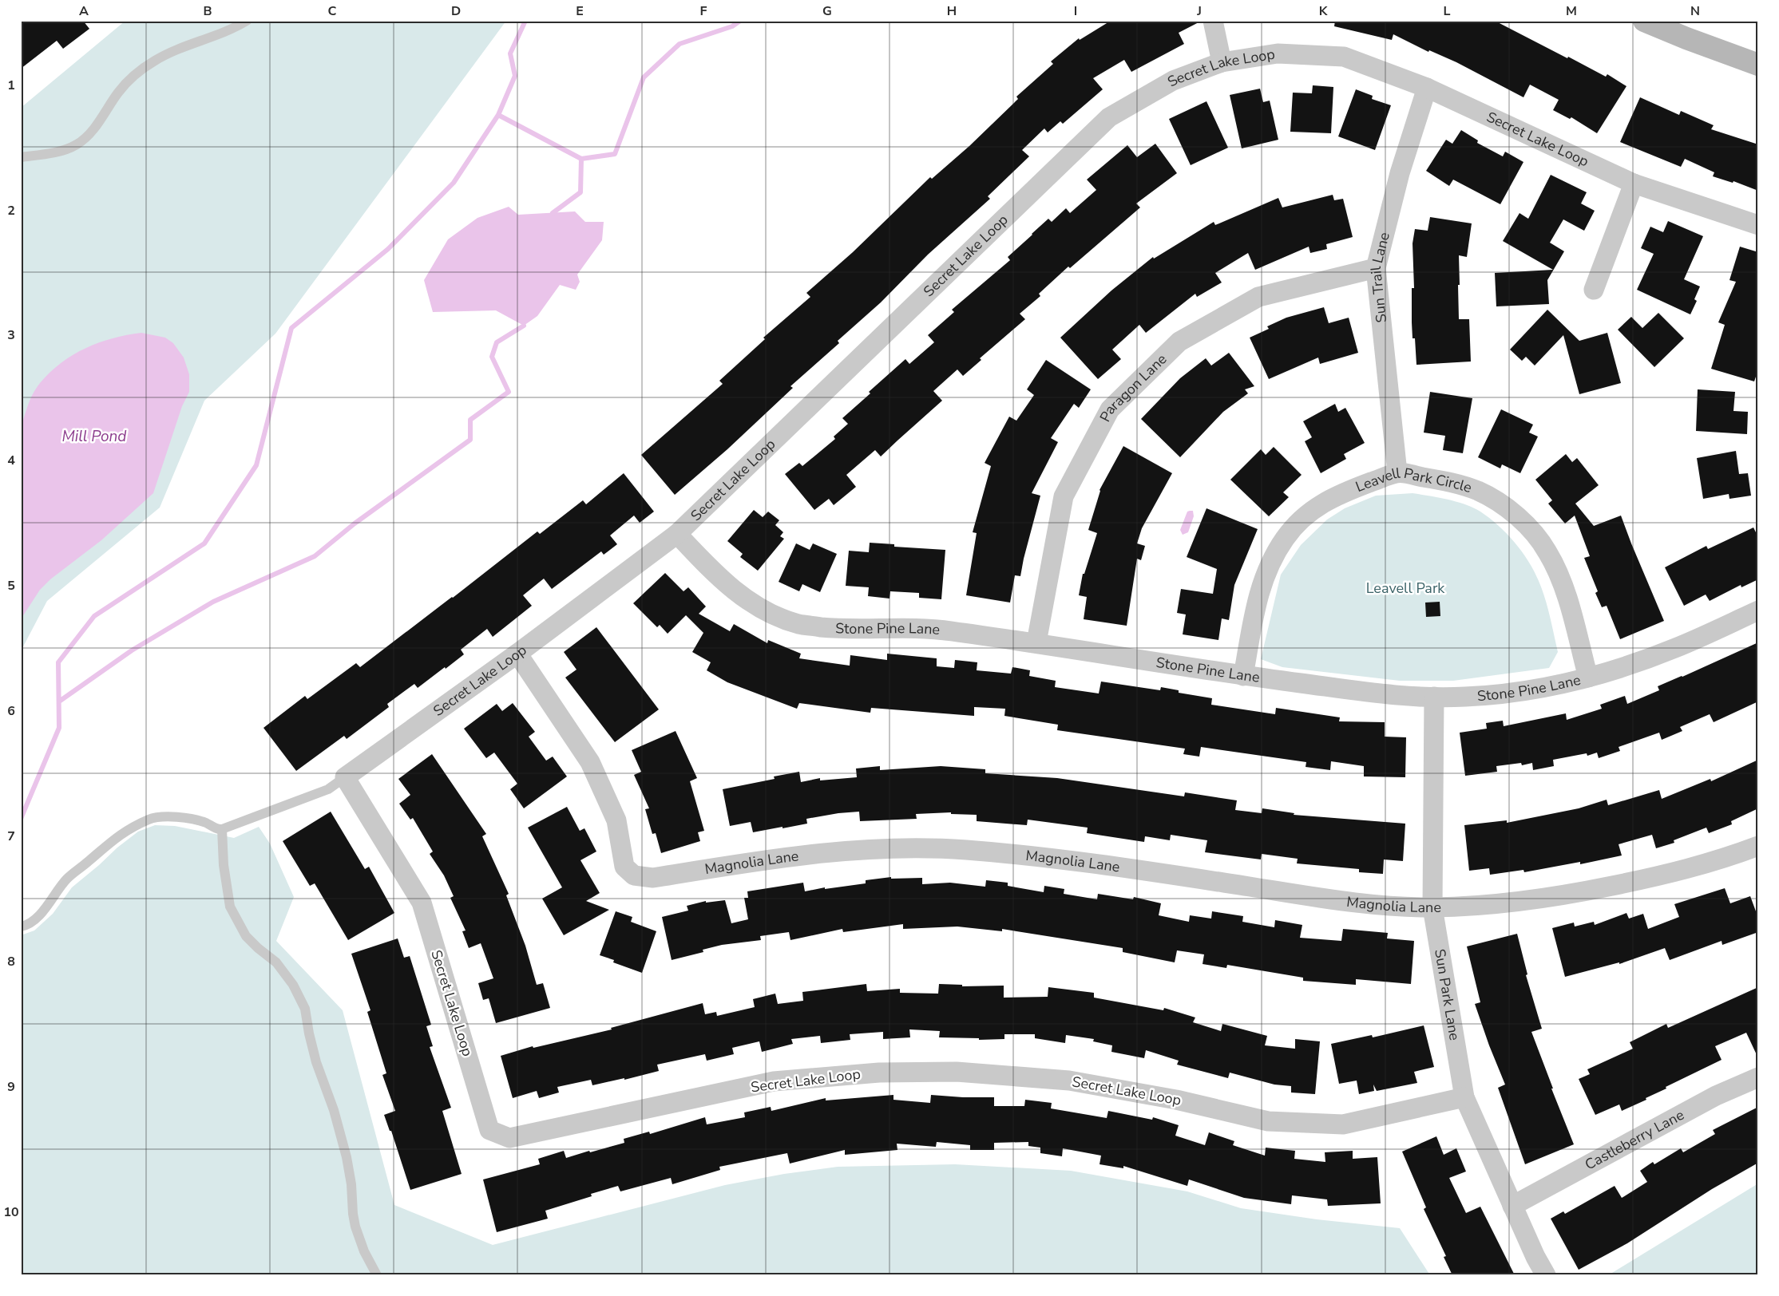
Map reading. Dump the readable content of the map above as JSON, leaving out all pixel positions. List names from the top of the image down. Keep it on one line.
{"streets":{"street":["Secret Lake Loop","Sun Trail Lane","Paragon Lane","Leavell Park Circle","Stone Pine Lane","Magnolia Lane","Sun Park Lane","Castleberry Lane"]},"crossings":[["Secret Lake Loop","Sun Trail Lane"],["Secret Lake Loop","Stone Pine Lane"],["Secret Lake Loop","Magnolia Lane"],["Secret Lake Loop","Sun Park Lane"],["Sun Trail Lane","Paragon Lane"],["Sun Trail Lane","Leavell Park Circle"],["Paragon Lane","Stone Pine Lane"],["Leavell Park Circle","Stone Pine Lane"],["Stone Pine Lane","Sun Park Lane"],["Magnolia Lane","Sun Park Lane"],["Sun Park Lane","Castleberry Lane"]],"water":["Mill Pond"],"parks":["Leavell Park"],"grid":{"columns":["A","B","C","D","E","F","G","H","I","J","K","L","M","N"],"rows":["1","2","3","4","5","6","7","8","9","10"]}}
